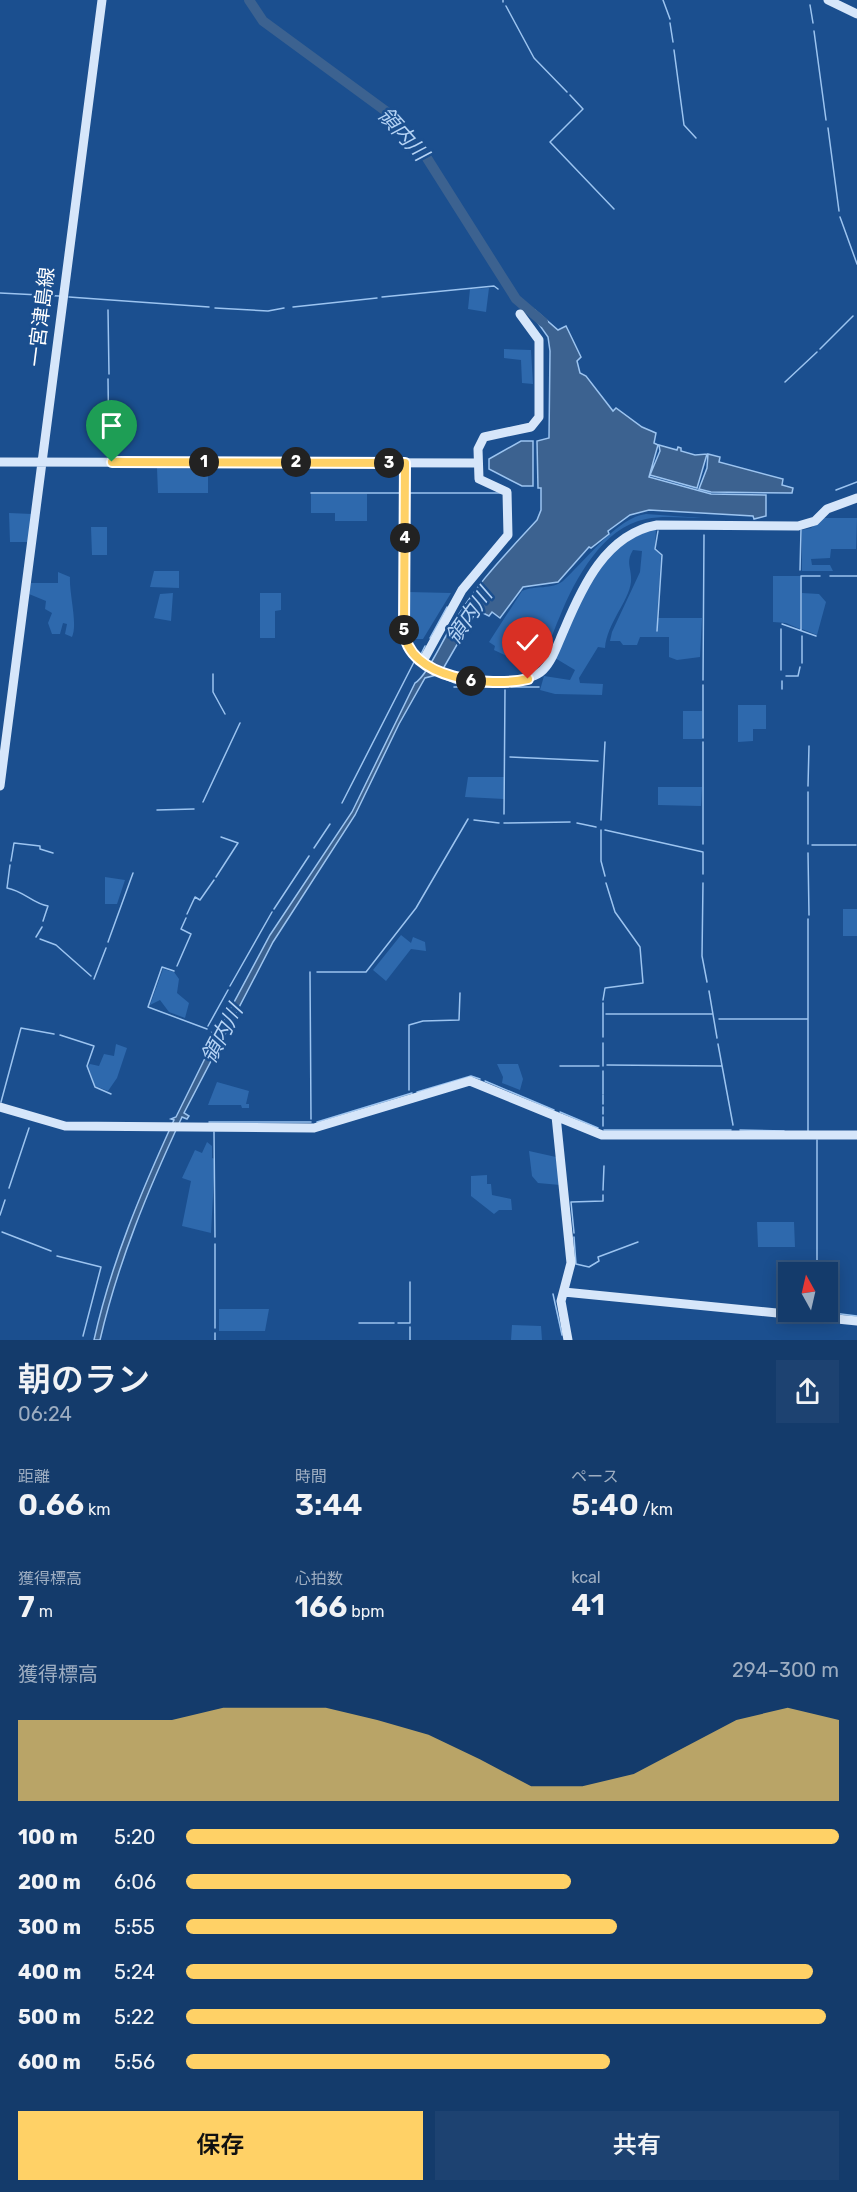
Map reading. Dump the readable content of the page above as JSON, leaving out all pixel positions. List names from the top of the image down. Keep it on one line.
{"streets":{"street":["一宮津島線"]},"water":["領内川"],"north":"top","page":{"pins":["1","2","3","4","5","6"],"heading":["朝のラン","06:24"],"stats":[["距離","0.66 km"],["時間","3:44"],["ペース","5:40 /km"],["獲得標高","7 m"],["心拍数","166 bpm"],["kcal","41"]],"chart":["獲得標高","294–300 m"],"list":[{"name":"100 m","note":"5:20"},{"name":"200 m","note":"6:06"},{"name":"300 m","note":"5:55"},{"name":"400 m","note":"5:24"},{"name":"500 m","note":"5:22"},{"name":"600 m","note":"5:56"}],"buttons":["保存","共有"]}}
